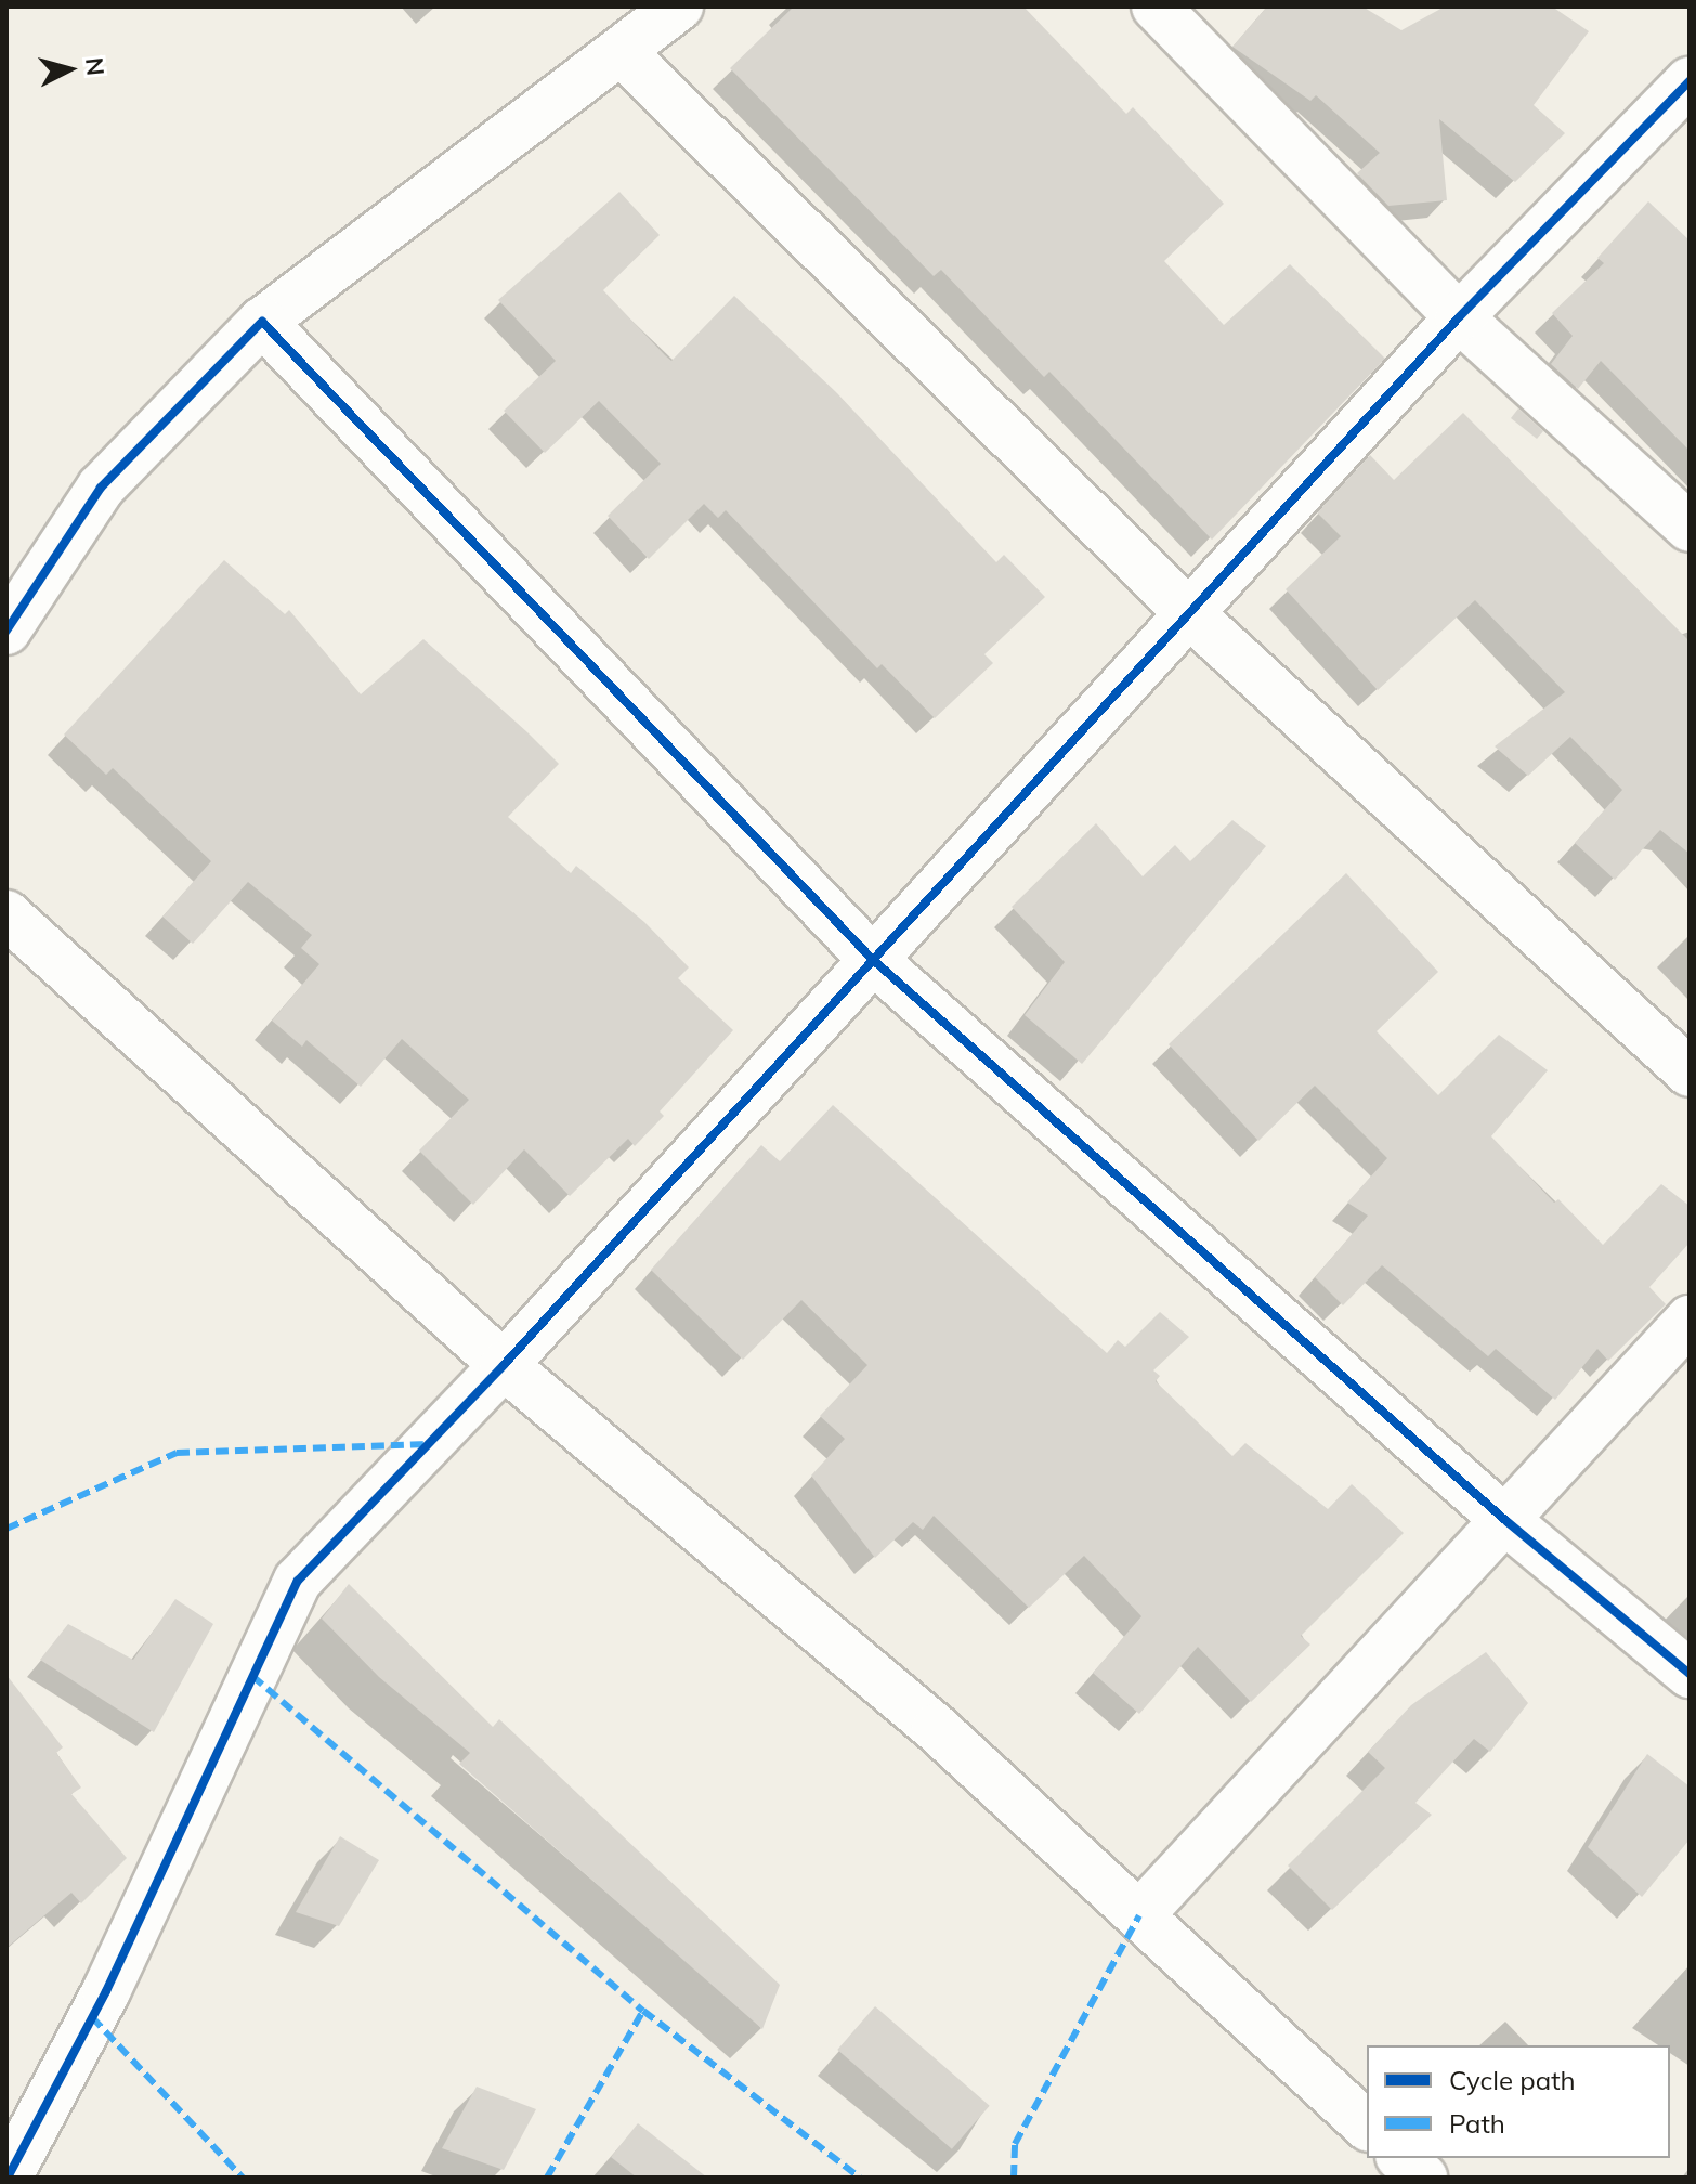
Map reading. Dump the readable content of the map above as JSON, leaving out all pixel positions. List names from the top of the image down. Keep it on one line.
{"legend":["Cycle path","Path"],"north":"right"}
